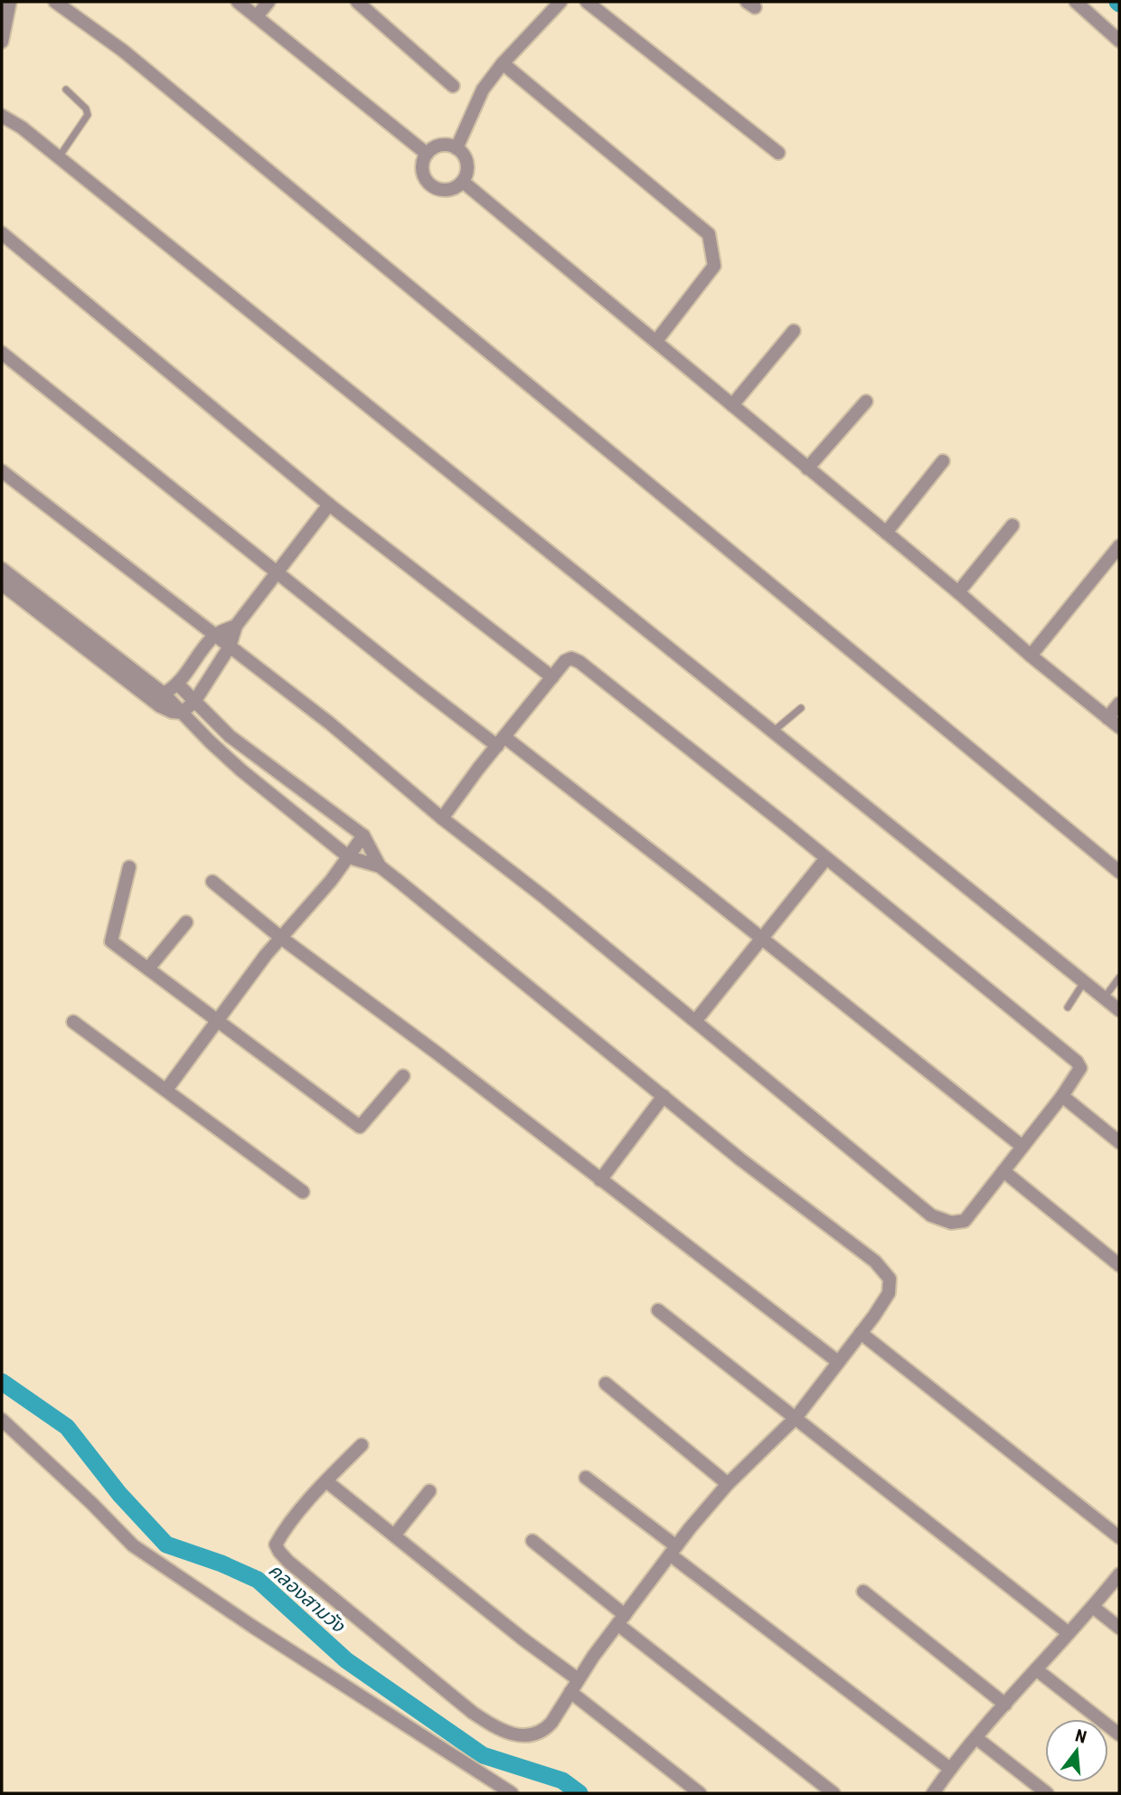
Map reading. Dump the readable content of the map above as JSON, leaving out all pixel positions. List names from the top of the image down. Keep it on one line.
{"water":["คลองสามวัง"],"north":"top"}
